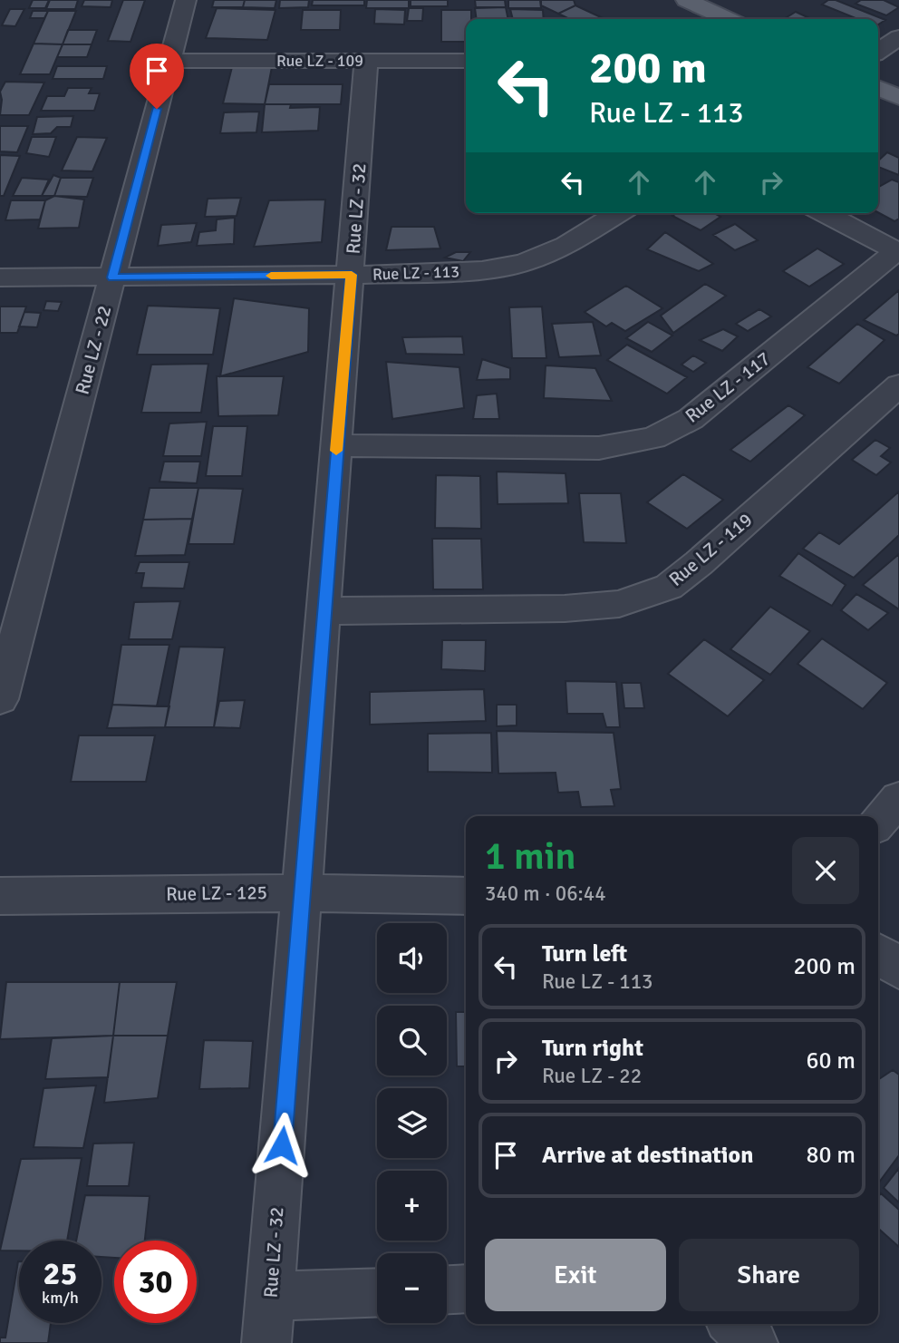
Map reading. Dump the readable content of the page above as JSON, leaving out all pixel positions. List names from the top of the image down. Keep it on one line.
{"streets":{"street":["Rue LZ - 109","Rue LZ - 32","Rue LZ - 113","Rue LZ - 22","Rue LZ - 117","Rue LZ - 119","Rue LZ - 125"]},"crossings":[["Rue LZ - 109","Rue LZ - 32"],["Rue LZ - 109","Rue LZ - 22"],["Rue LZ - 32","Rue LZ - 113"],["Rue LZ - 32","Rue LZ - 117"],["Rue LZ - 32","Rue LZ - 119"],["Rue LZ - 32","Rue LZ - 125"],["Rue LZ - 113","Rue LZ - 22"]],"page":{"turn":["200 m","Rue LZ - 113"],"heading":["1 min","340 m · 06:44"],"map_buttons":["+","−"],"list":[{"name":"Turn left","note":"Rue LZ - 113","value":"200 m"},{"name":"Turn right","note":"Rue LZ - 22","value":"60 m"},{"name":"Arrive at destination","value":"80 m"}],"buttons":["Exit","Share"],"speed":"25 km/h","limit":"30"}}
